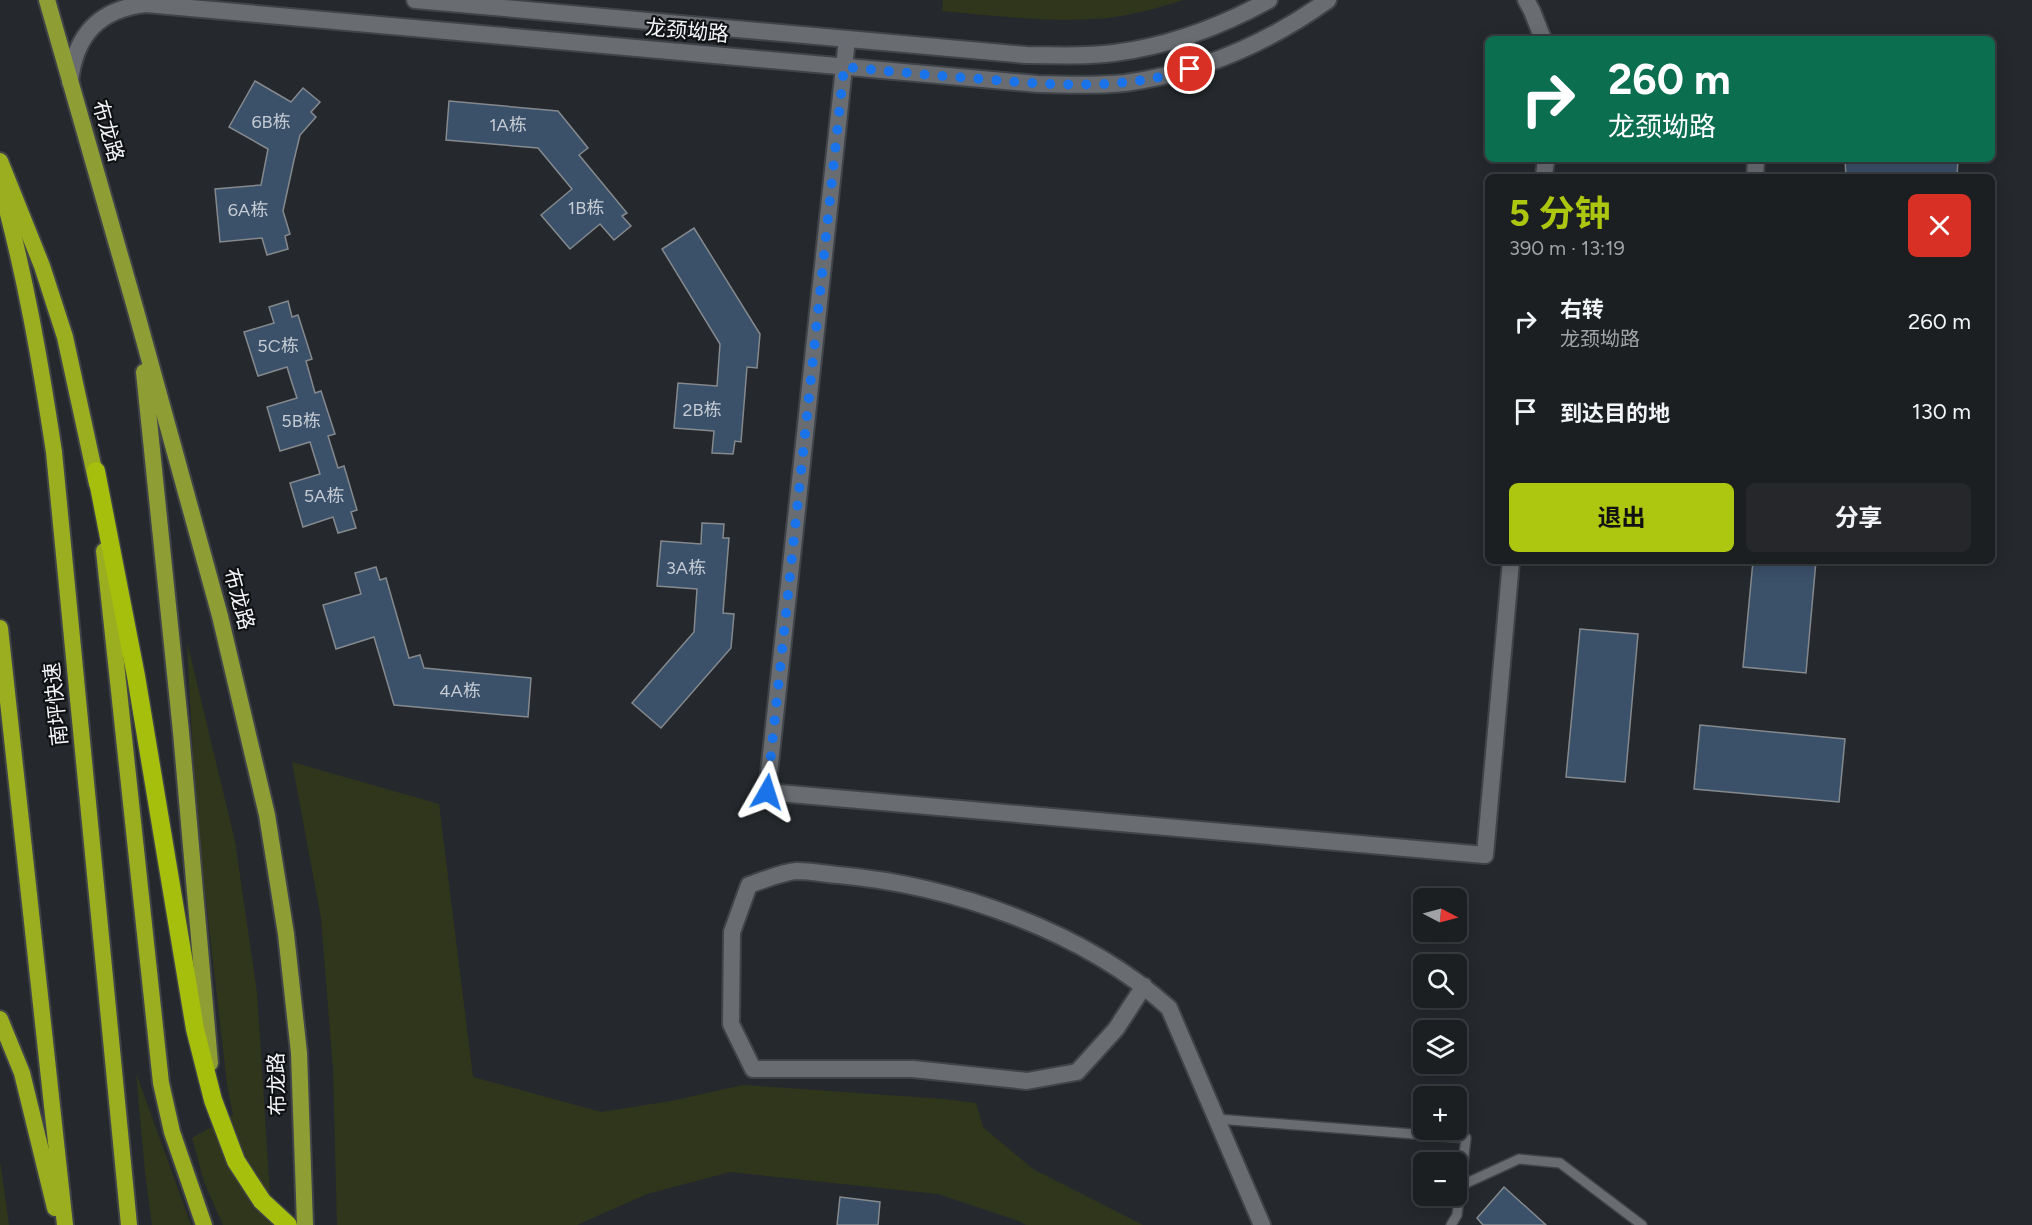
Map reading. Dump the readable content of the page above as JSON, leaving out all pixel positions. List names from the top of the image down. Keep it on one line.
{"streets":{"highway":["南坪快速"],"main road":["布龙路"],"street":["龙颈坳路"]},"crossings":[["龙颈坳路","布龙路"]],"house_numbers":["6B栋","1A栋","1B栋","6A栋","5C栋","2B栋","5B栋","5A栋","3A栋","4A栋"],"north":"right","page":{"turn":["260 m","龙颈坳路"],"heading":["5 分钟","390 m · 13:19"],"list":[{"name":"右转","note":"龙颈坳路","value":"260 m"},{"name":"到达目的地","value":"130 m"}],"buttons":["退出","分享"],"map_buttons":["+","−"]}}
